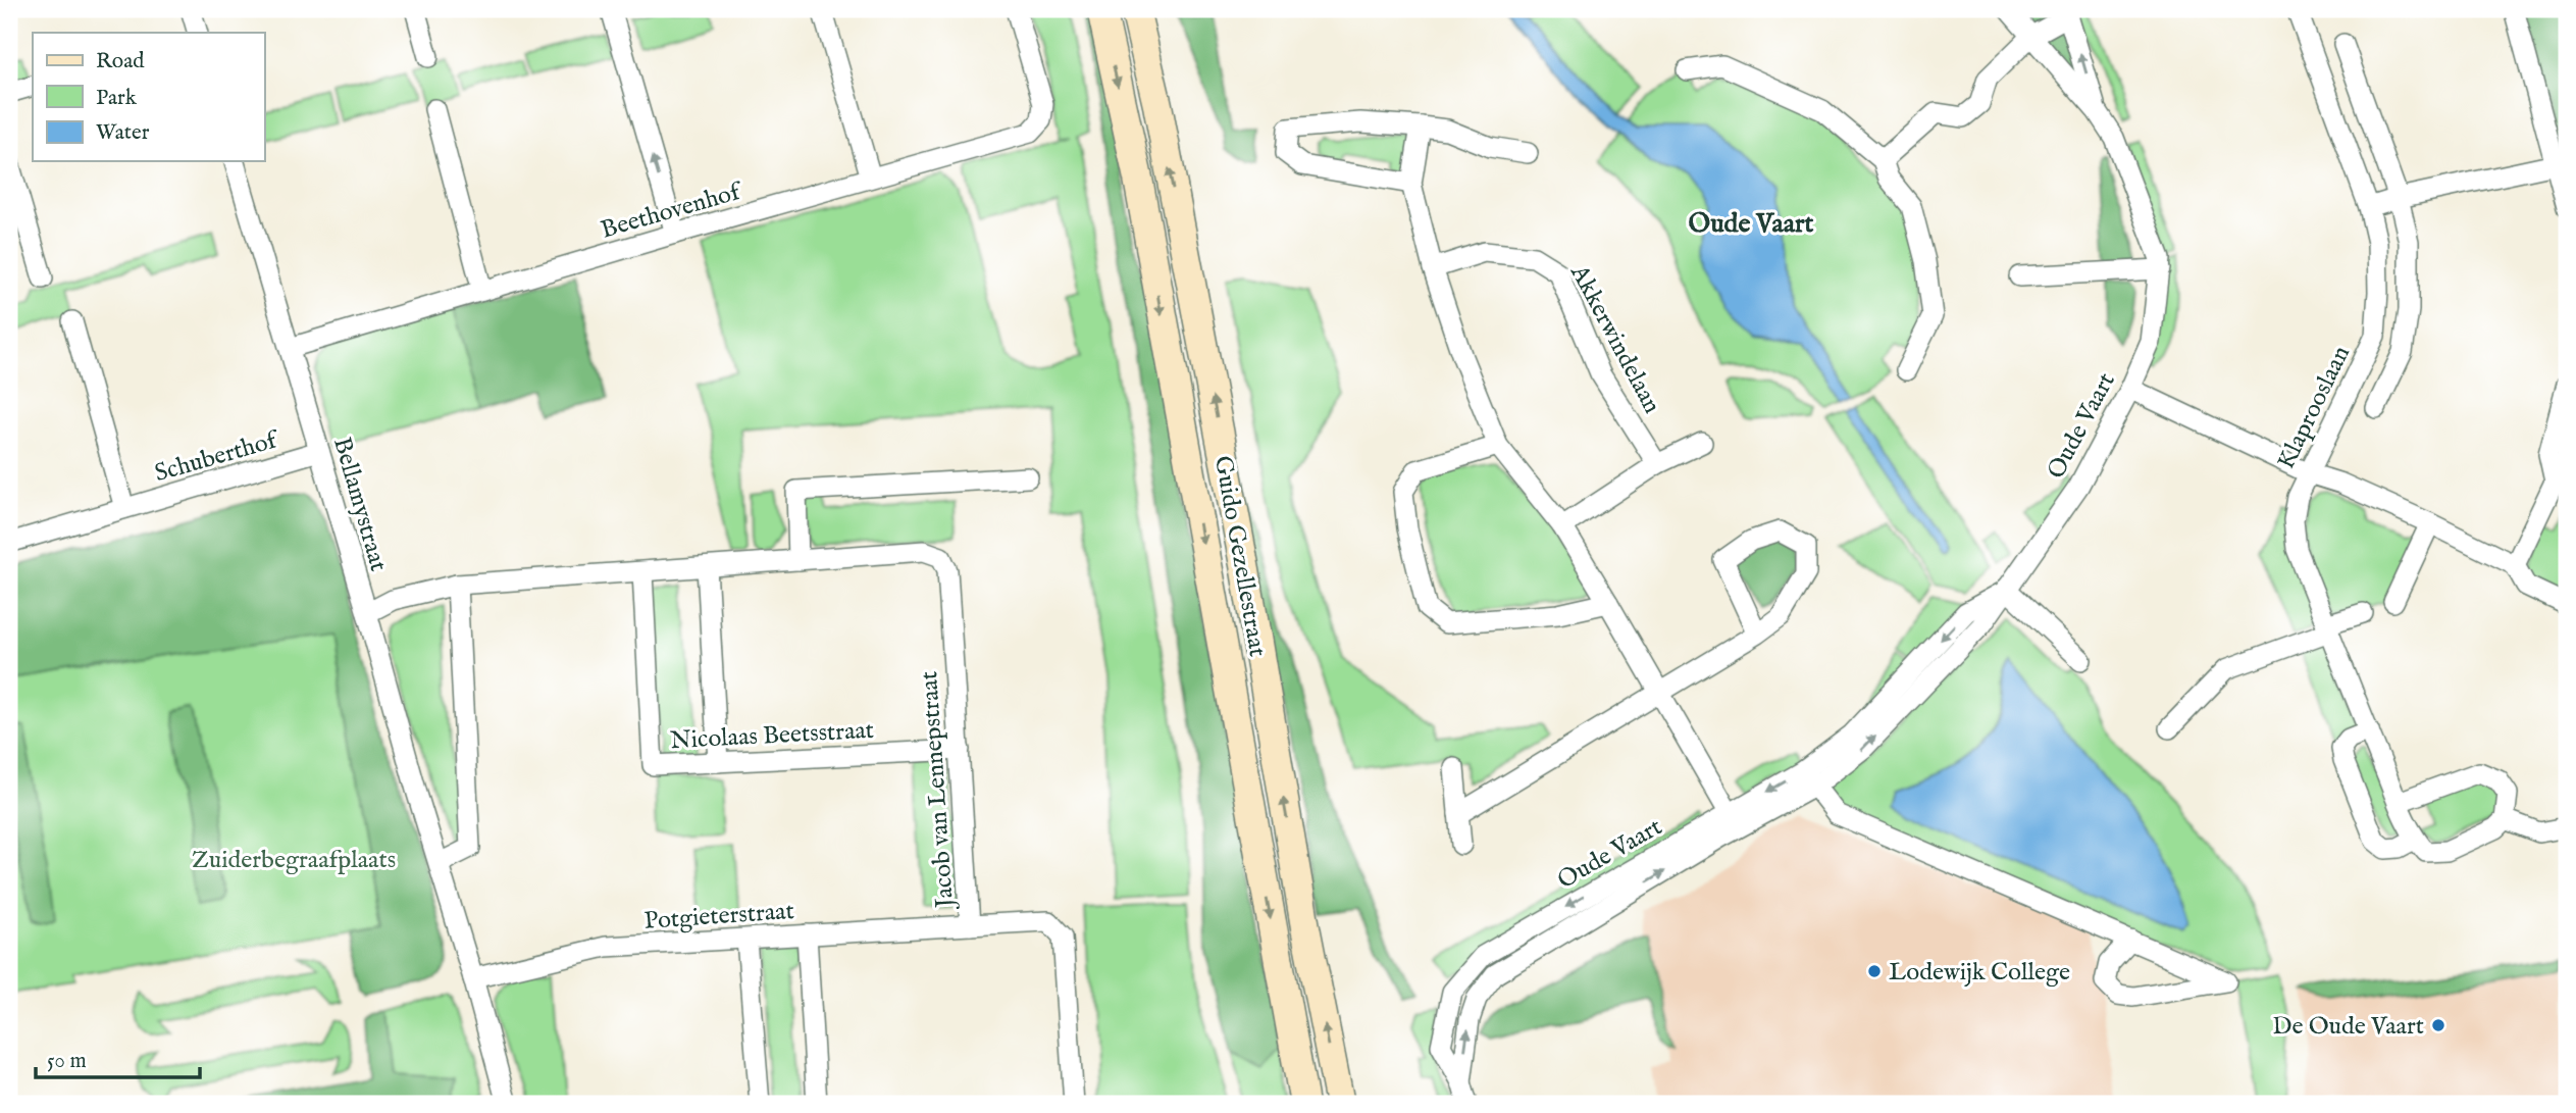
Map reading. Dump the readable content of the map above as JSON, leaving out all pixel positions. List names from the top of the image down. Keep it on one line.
{"streets":{"main road":["Guido Gezellestraat"],"street":["Beethovenhof","Akkerwindelaan","Klaprooslaan","Oude Vaart","Schuberthof","Bellamystraat","Nicolaas Beetsstraat","Jacob van Lennepstraat","Potgieterstraat"]},"crossings":[["Beethovenhof","Bellamystraat"],["Schuberthof","Bellamystraat"],["Bellamystraat","Potgieterstraat"],["Nicolaas Beetsstraat","Jacob van Lennepstraat"],["Jacob van Lennepstraat","Potgieterstraat"]],"districts":["Oude Vaart"],"parks":["Zuiderbegraafplaats"],"places":["Lodewijk College","De Oude Vaart"],"legend":["Road","Park","Water"],"scale_bar":"50 m"}
